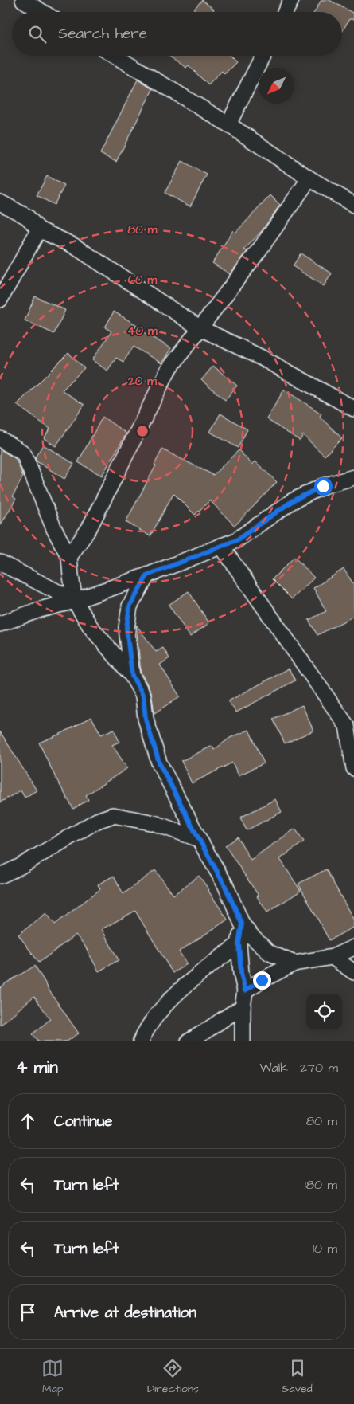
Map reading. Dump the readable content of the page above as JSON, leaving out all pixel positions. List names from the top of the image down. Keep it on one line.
{"north":"bottom left","page":{"search":"Search here","heading":["4 min","Walk · 270 m"],"list":[["Continue","80 m"],["Turn left","180 m"],["Turn left","10 m"],"Arrive at destination"],"nav":["Map","Directions","Saved"]},"rings":["80 m","60 m","40 m","20 m"]}
